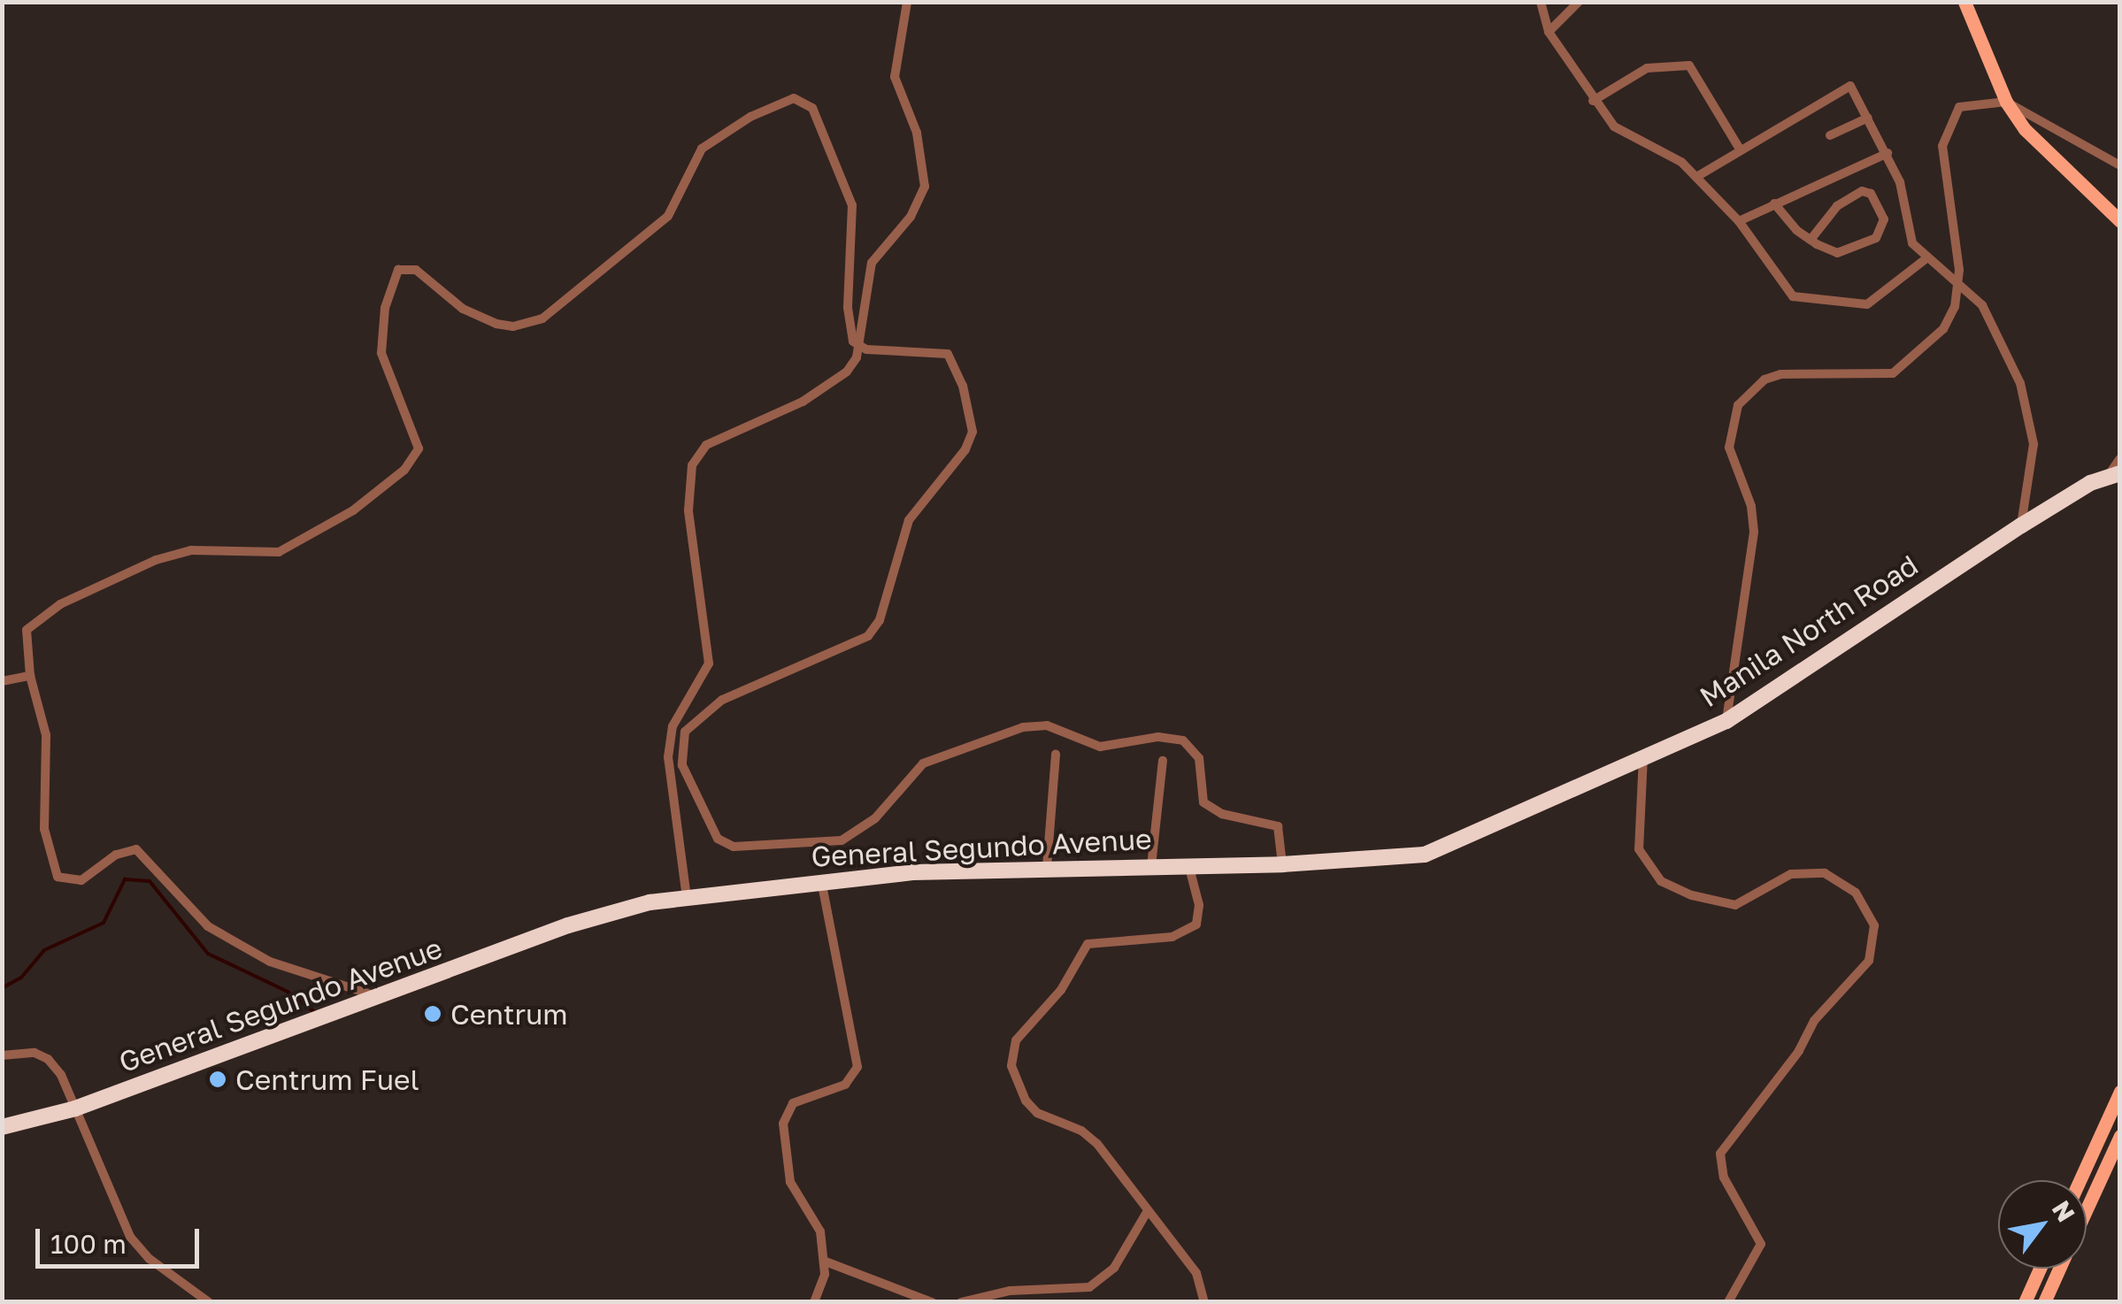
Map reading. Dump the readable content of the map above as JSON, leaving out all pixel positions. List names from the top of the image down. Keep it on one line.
{"streets":{"highway":["Manila North Road","General Segundo Avenue"]},"crossings":[["Manila North Road","General Segundo Avenue"]],"places":["Centrum","Centrum Fuel"],"scale_bar":"100 m","north":"top right"}
